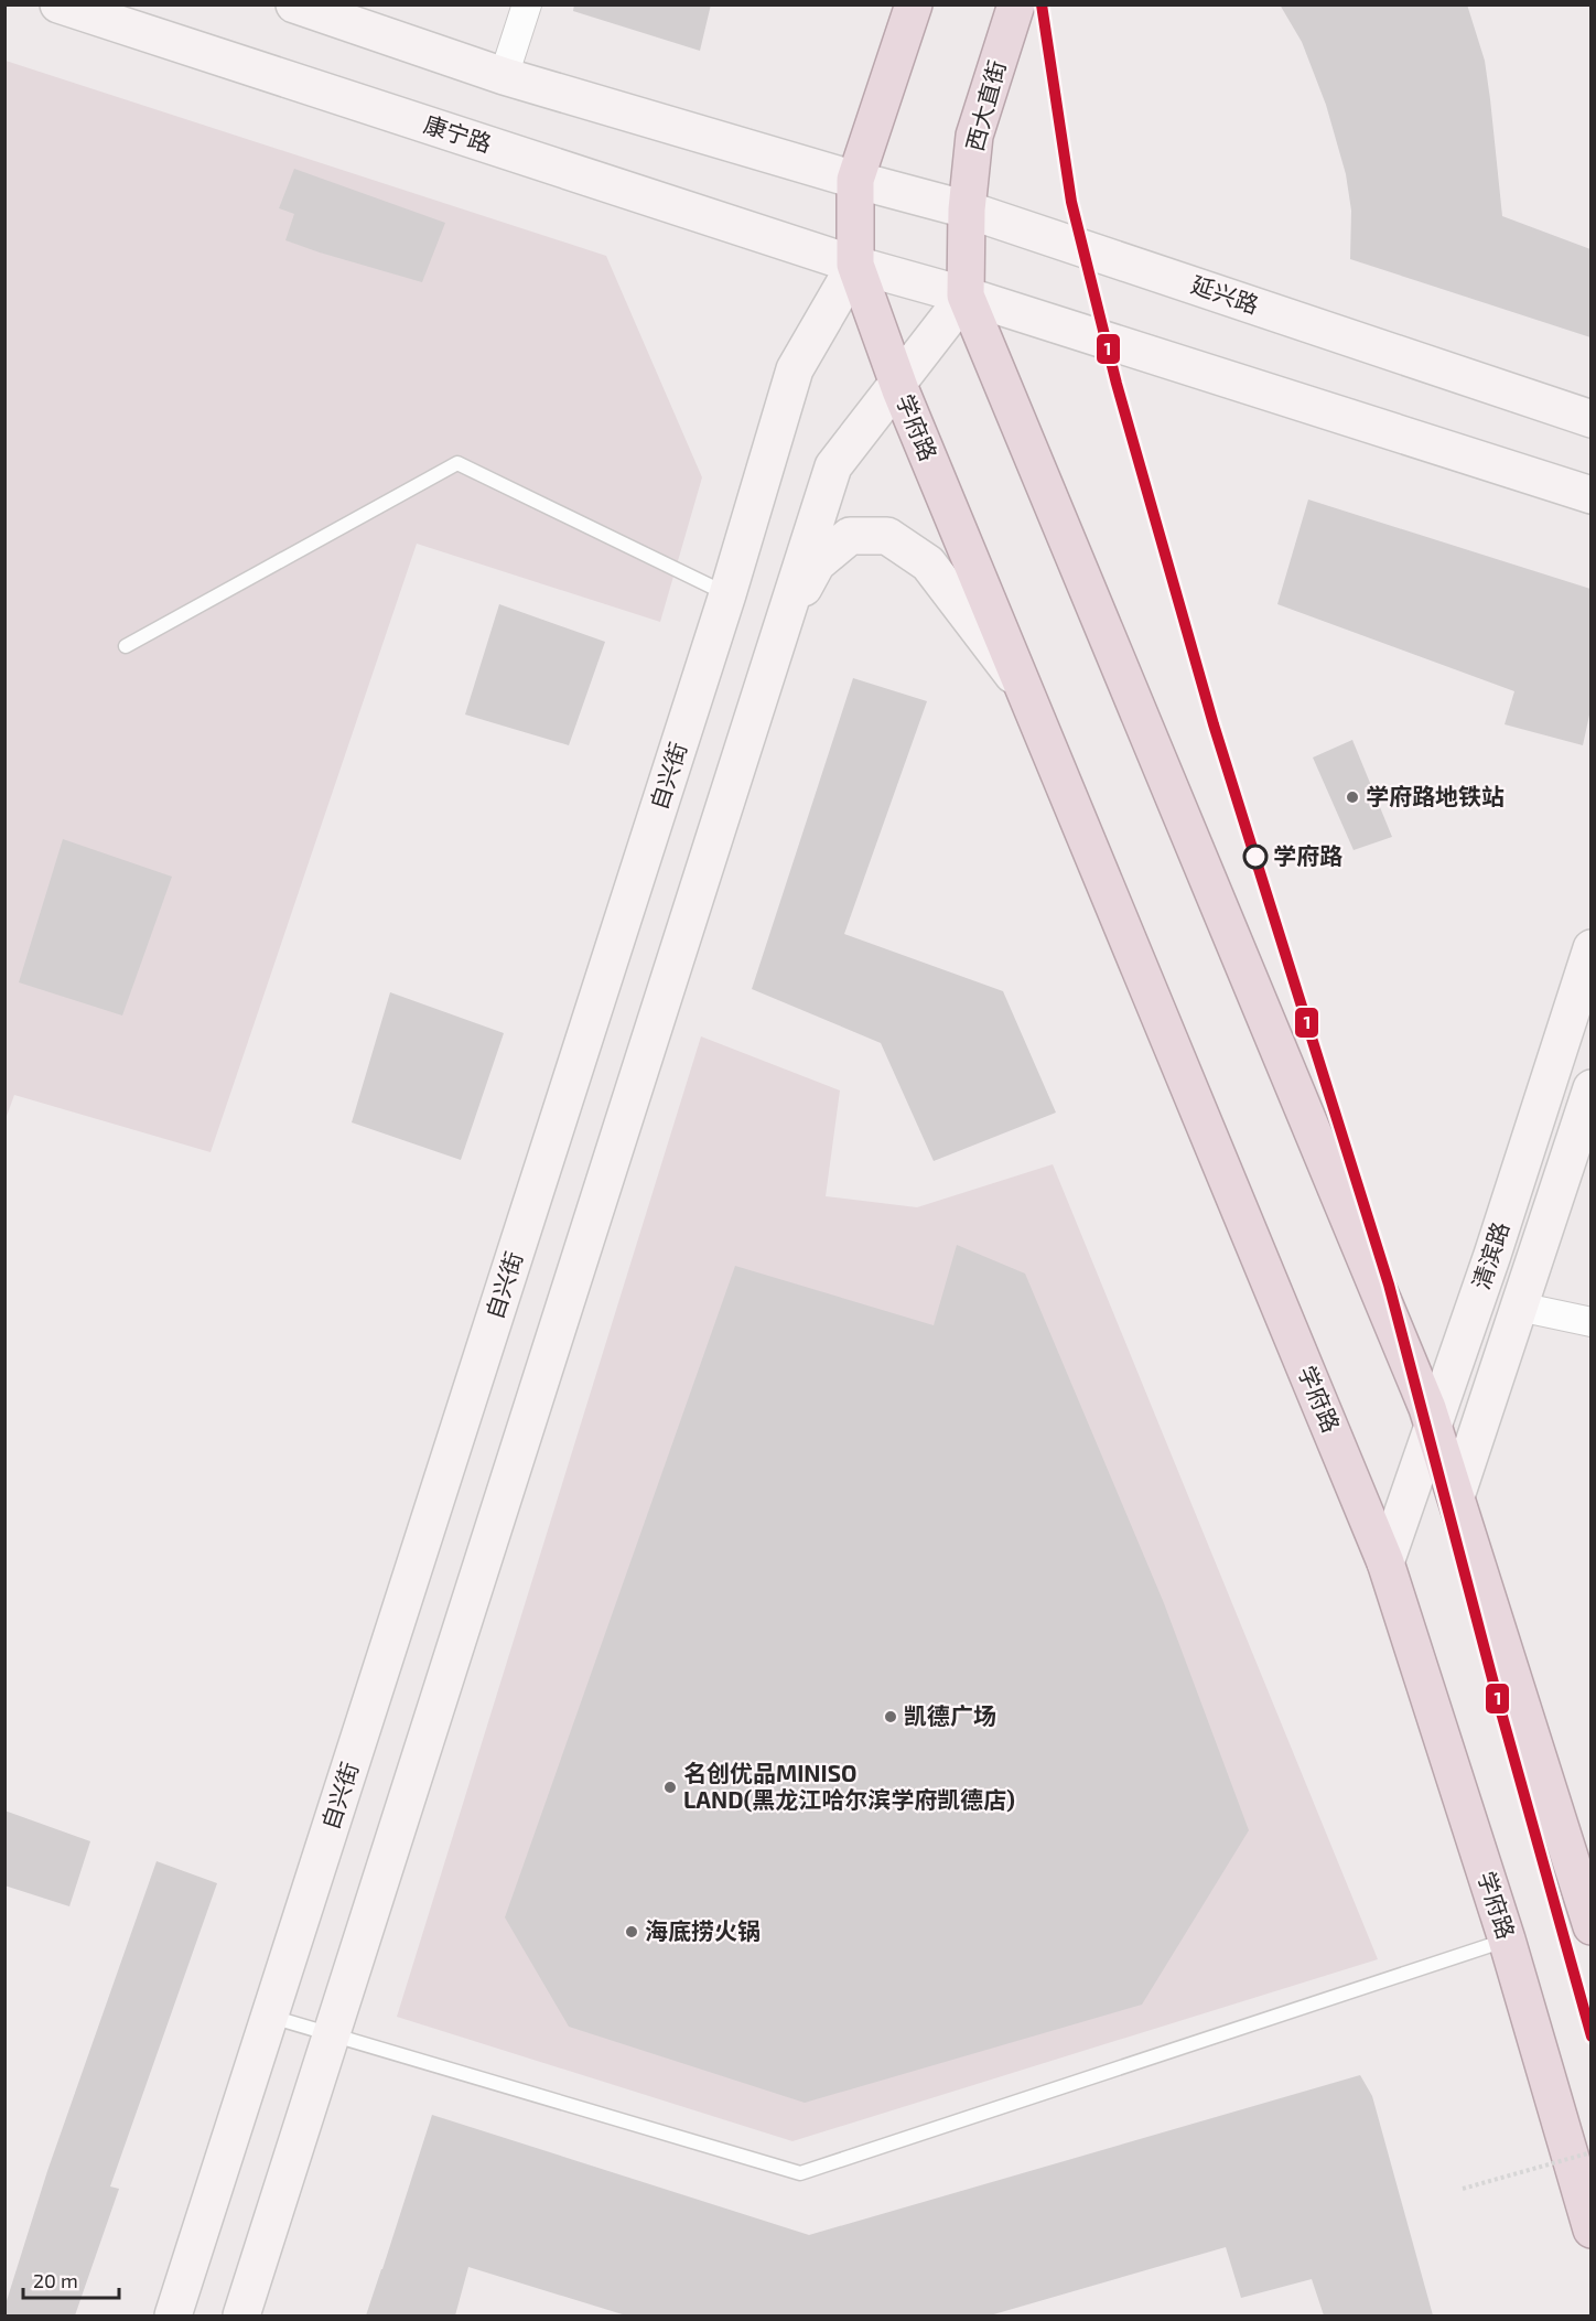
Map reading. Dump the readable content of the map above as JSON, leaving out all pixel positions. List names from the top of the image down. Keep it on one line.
{"streets":{"highway":["西大直街","学府路"],"main road":["康宁路","延兴路","自兴街","清滨路"]},"crossings":[["西大直街","延兴路"],["康宁路","学府路"],["康宁路","自兴街"],["延兴路","学府路"],["学府路","自兴街"],["学府路","清滨路"]],"places":["学府路地铁站","学府路","凯德广场","名创优品MINISO LAND(黑龙江哈尔滨学府凯德店)","海底捞火锅"],"lines":["transit line 1"],"scale_bar":"20 m"}
